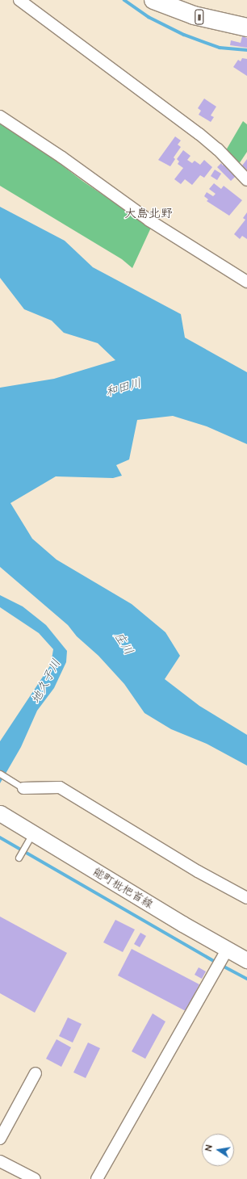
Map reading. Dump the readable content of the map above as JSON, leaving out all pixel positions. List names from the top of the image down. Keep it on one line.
{"streets":{"main road":["11","能町枇杷首線"]},"districts":["大島北野"],"water":["和田川","庄川","地久子川"],"north":"left"}
